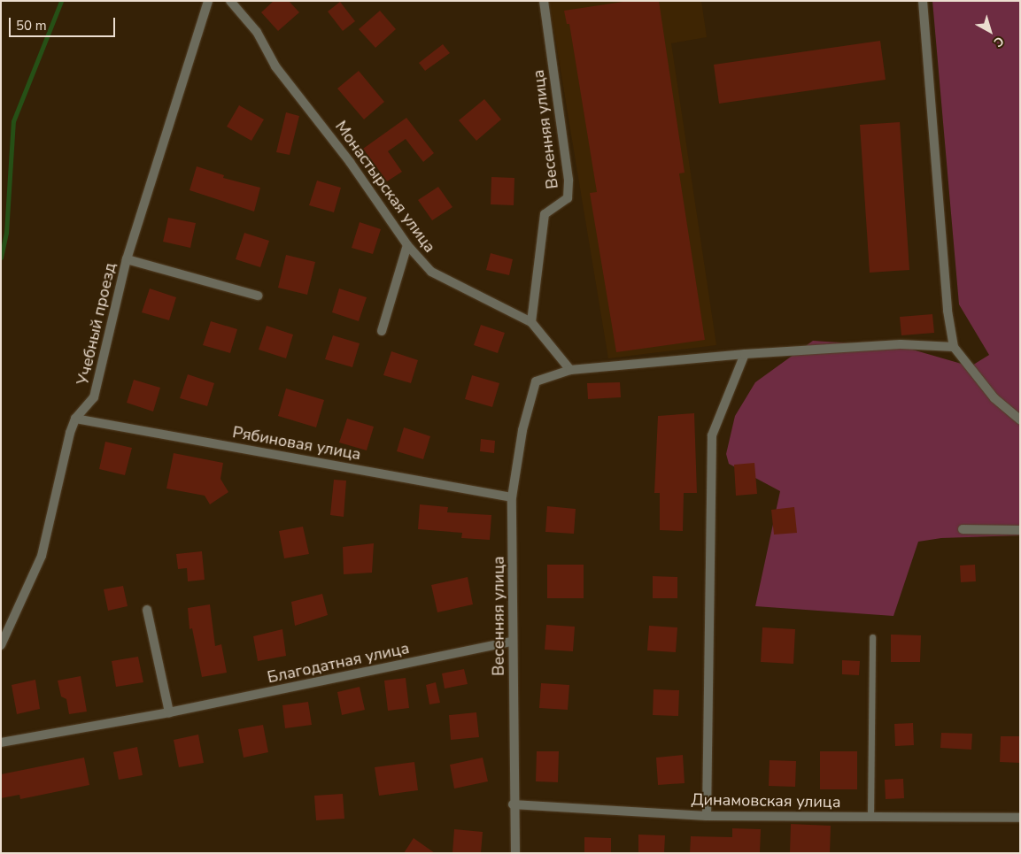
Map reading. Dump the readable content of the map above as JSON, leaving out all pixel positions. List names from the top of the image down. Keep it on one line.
{"streets":{"street":["Весенняя улица","Монастырская улица","Учебный проезд","Рябиновая улица","Благодатная улица","Динамовская улица"]},"crossings":[["Весенняя улица","Монастырская улица"],["Весенняя улица","Рябиновая улица"],["Весенняя улица","Благодатная улица"],["Весенняя улица","Динамовская улица"],["Учебный проезд","Рябиновая улица"]],"scale_bar":"50 m","north":"bottom right"}
